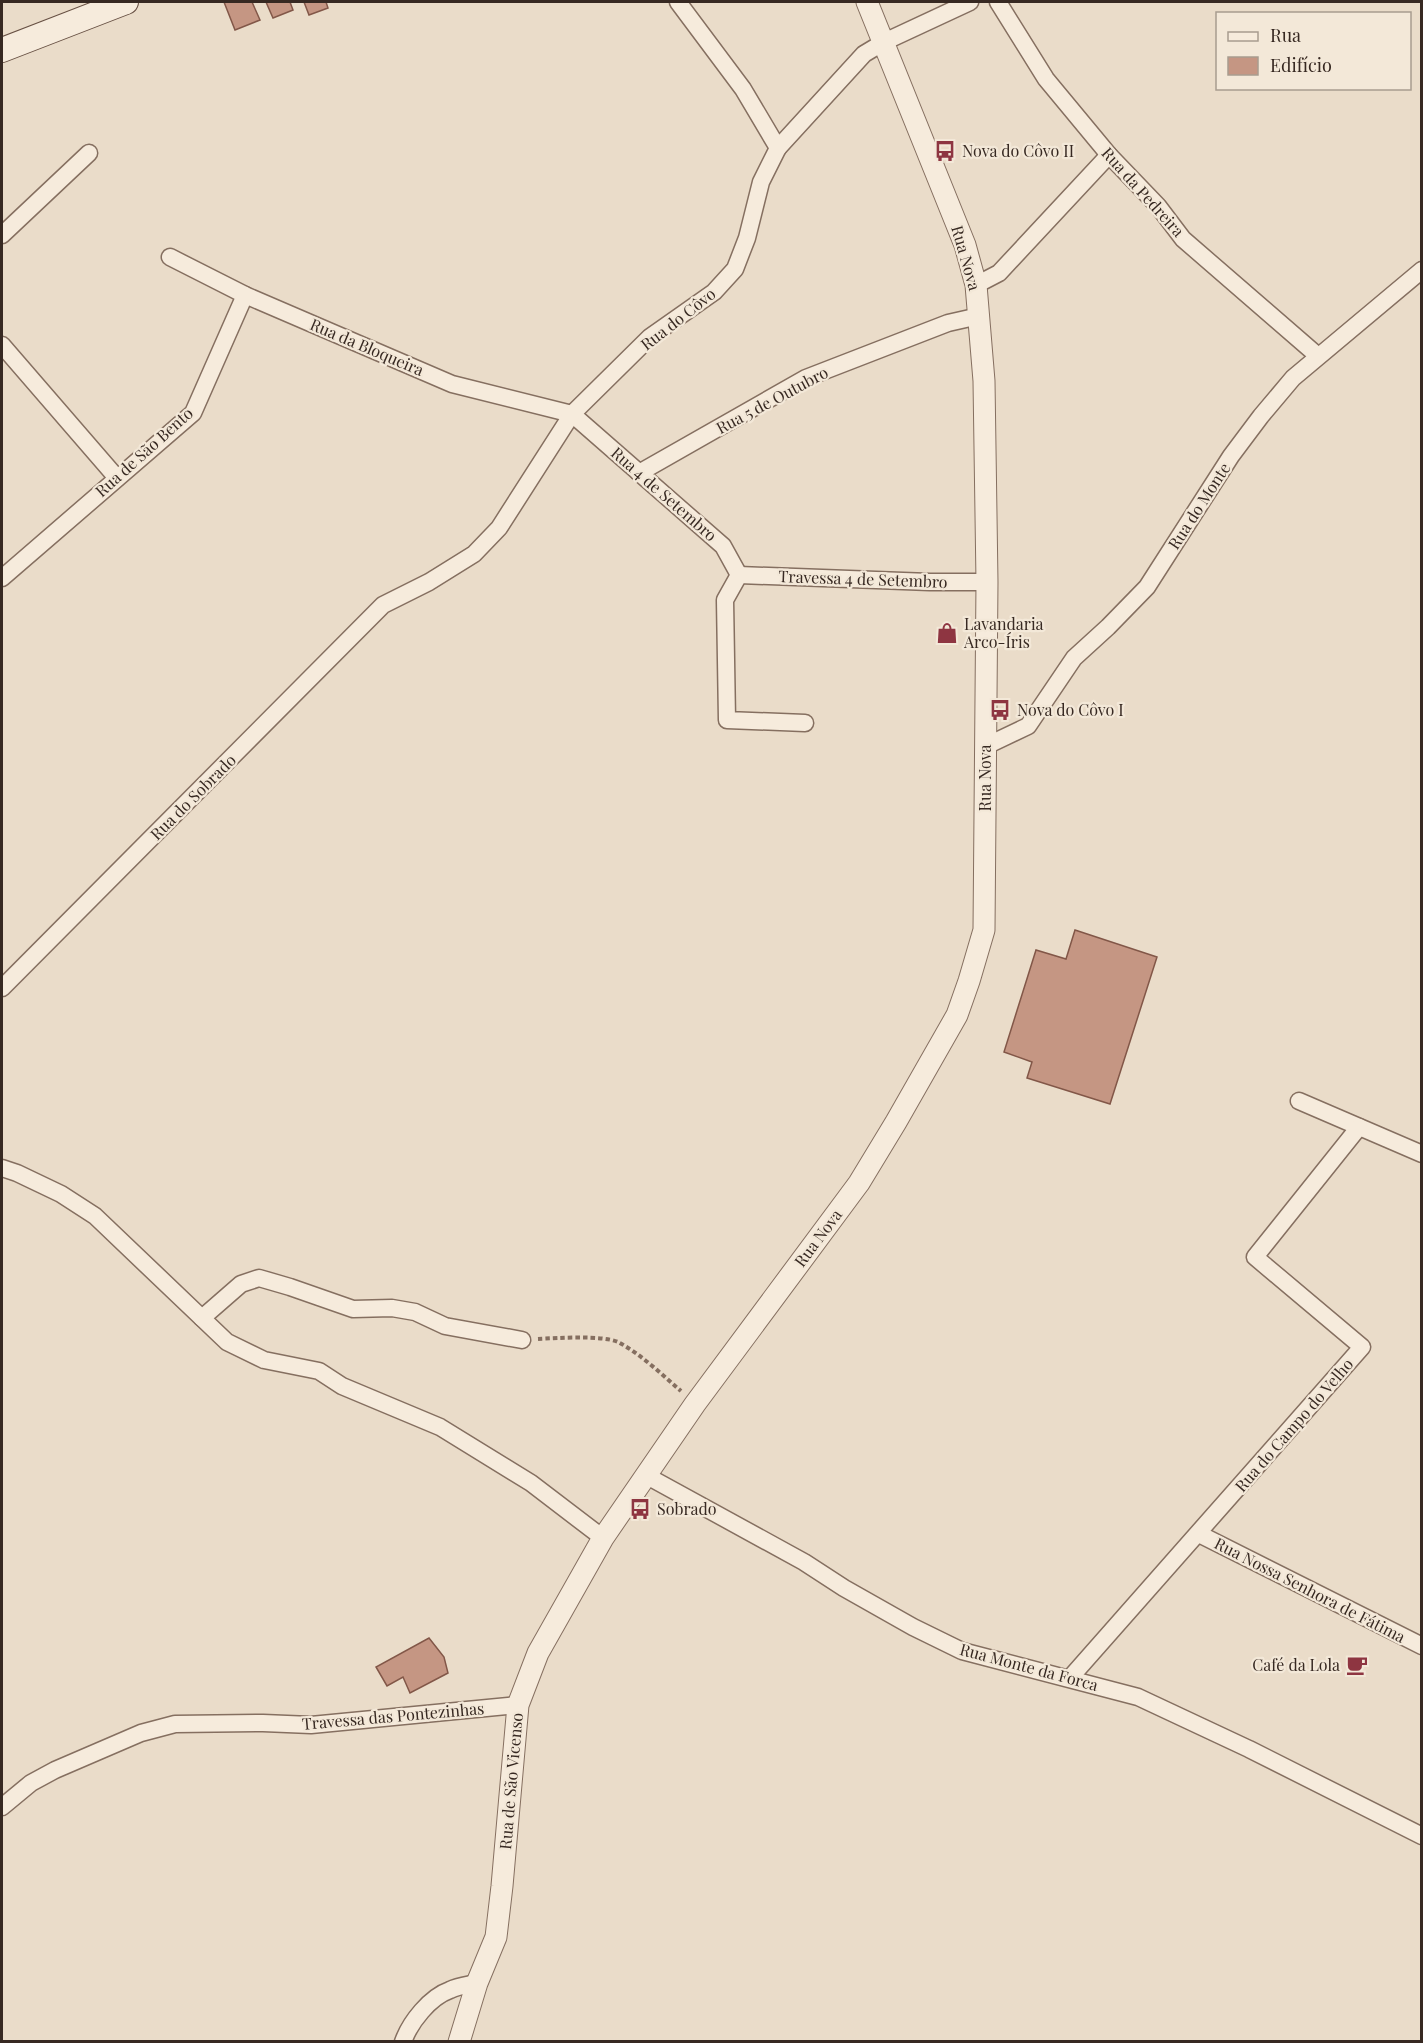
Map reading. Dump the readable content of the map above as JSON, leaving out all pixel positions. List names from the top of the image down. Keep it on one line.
{"streets":{"street":["Rua da Pedreira","Rua Nova","Rua do Côvo","Rua da Bloqueira","Rua 5 de Outubro","Rua de São Bento","Rua 4 de Setembro","Rua do Monte","Travessa 4 de Setembro","Rua do Sobrado","Rua do Campo do Velho","Rua Nossa Senhora de Fátima","Rua Monte da Forca","Travessa das Pontezinhas","Rua de São Vicenso"]},"crossings":[["Rua da Pedreira","Rua do Monte"],["Rua Nova","Rua do Côvo"],["Rua Nova","Rua 5 de Outubro"],["Rua Nova","Rua do Monte"],["Rua Nova","Travessa 4 de Setembro"],["Rua Nova","Rua Monte da Forca"],["Rua Nova","Rua de São Vicenso"],["Rua do Côvo","Rua da Bloqueira"],["Rua do Côvo","Rua 4 de Setembro"],["Rua do Côvo","Rua do Sobrado"],["Rua da Bloqueira","Rua de São Bento"],["Rua da Bloqueira","Rua 4 de Setembro"],["Rua 5 de Outubro","Rua 4 de Setembro"],["Rua 4 de Setembro","Travessa 4 de Setembro"],["Rua do Campo do Velho","Rua Nossa Senhora de Fátima"],["Rua do Campo do Velho","Rua Monte da Forca"],["Rua Monte da Forca","Rua de São Vicenso"],["Travessa das Pontezinhas","Rua de São Vicenso"]],"places":{"bus stop":["Nova do Côvo II","Nova do Côvo I","Sobrado"],"shop":["Lavandaria Arco-Íris"],"cafe":["Café da Lola"]},"legend":["Rua","Edifício"]}
